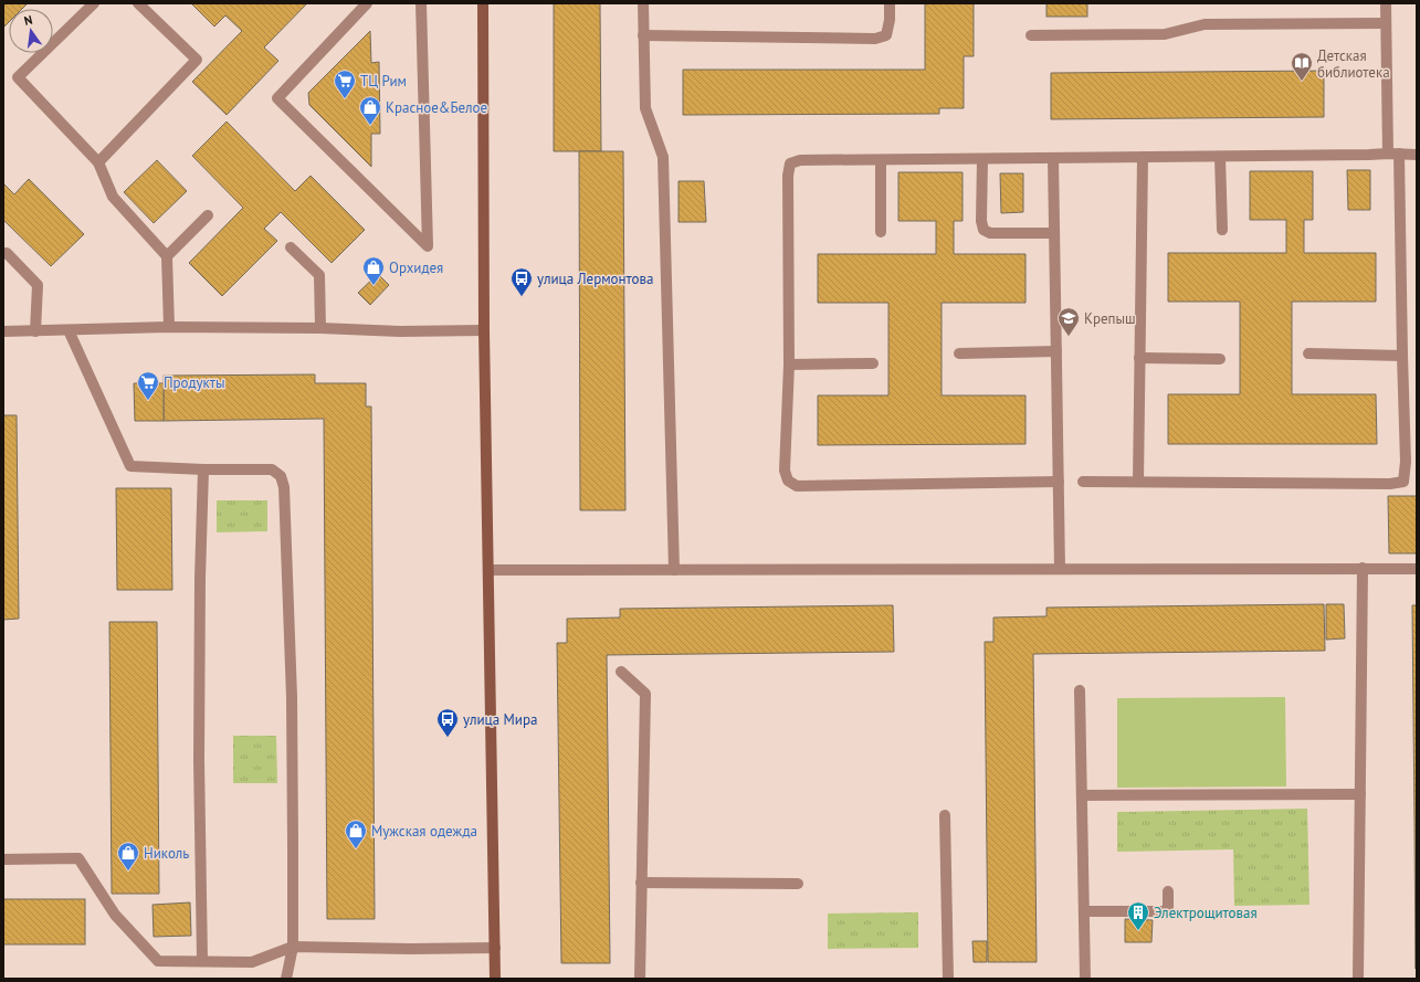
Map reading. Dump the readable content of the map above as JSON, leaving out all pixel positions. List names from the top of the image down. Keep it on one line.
{"places":{"library":["Детская библиотека"],"supermarket":["ТЦ Рим","Продукты"],"shop":["Красное&Белое","Орхидея","Мужская одежда","Николь"],"bus stop":["улица Лермонтова","улица Мира"],"school or university":["Крепыш"],"building":["Электрощитовая"]},"north":"top"}
